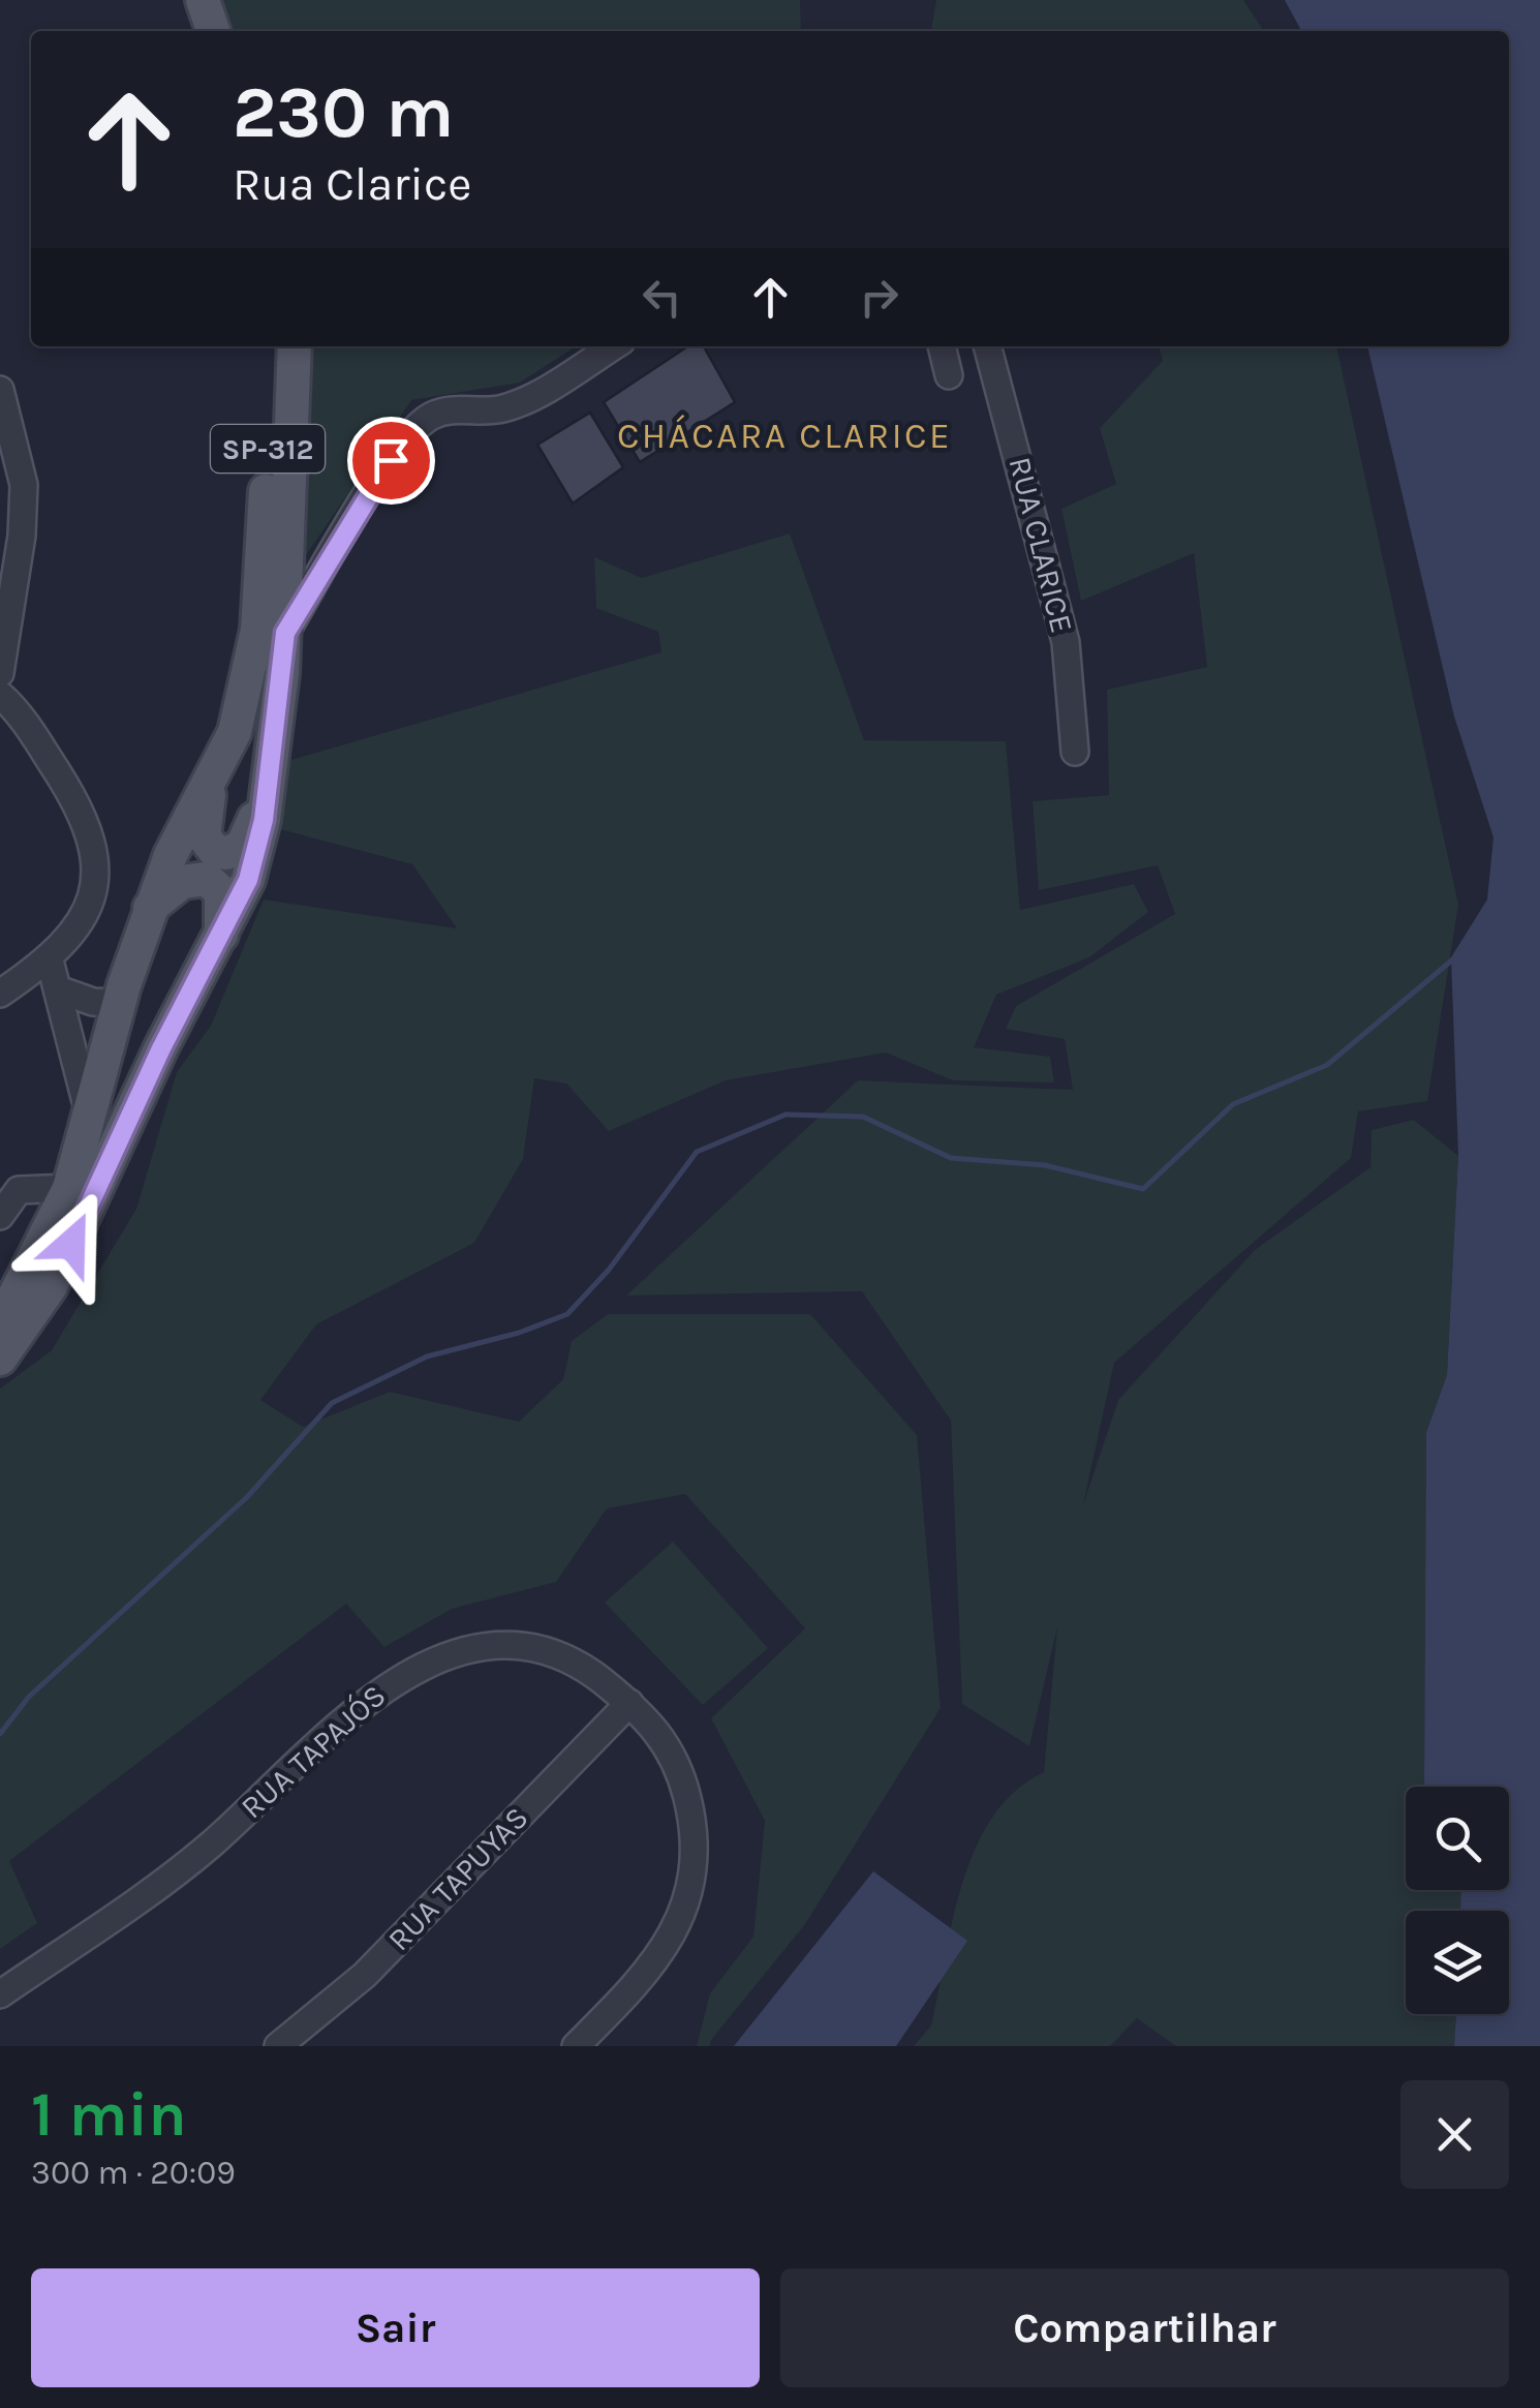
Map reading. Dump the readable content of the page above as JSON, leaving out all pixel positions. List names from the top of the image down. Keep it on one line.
{"streets":{"main road":["SP-312"],"street":["RUA CLARICE","RUA TAPAJÓS","RUA TAPUYAS"]},"crossings":[["RUA TAPAJÓS","RUA TAPUYAS"]],"districts":["CHÁCARA CLARICE"],"page":{"turn":["230 m","Rua Clarice"],"heading":["1 min","300 m · 20:09"],"buttons":["Sair","Compartilhar"]}}
